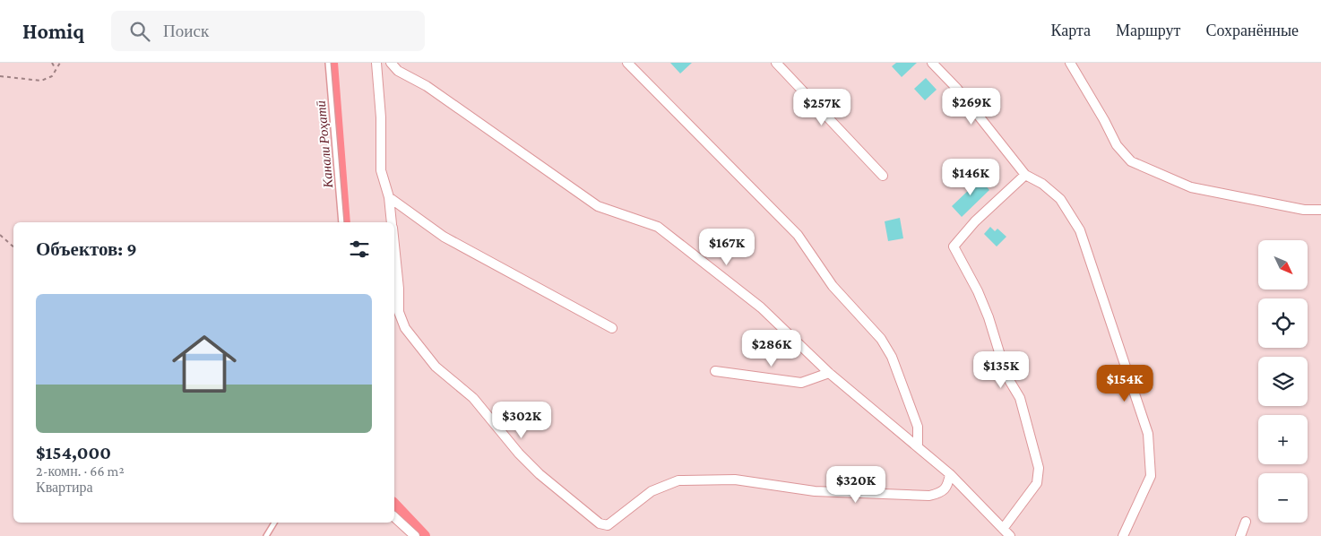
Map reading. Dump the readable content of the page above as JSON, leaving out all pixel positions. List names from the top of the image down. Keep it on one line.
{"water":["Канали Роҳатӣ"],"north":"bottom right","page":{"header":"Homiq","search":"Поиск","nav":["Карта","Маршрут","Сохранённые"],"price":["$269K","$257K","$146K","$167K","$286K","$135K","$154K","$302K","$320K"],"heading":"Объектов: 9","map_buttons":["+","−"],"list":[{"name":"$154,000","note":"2-комн. · 66 m² · Квартира"}]}}
